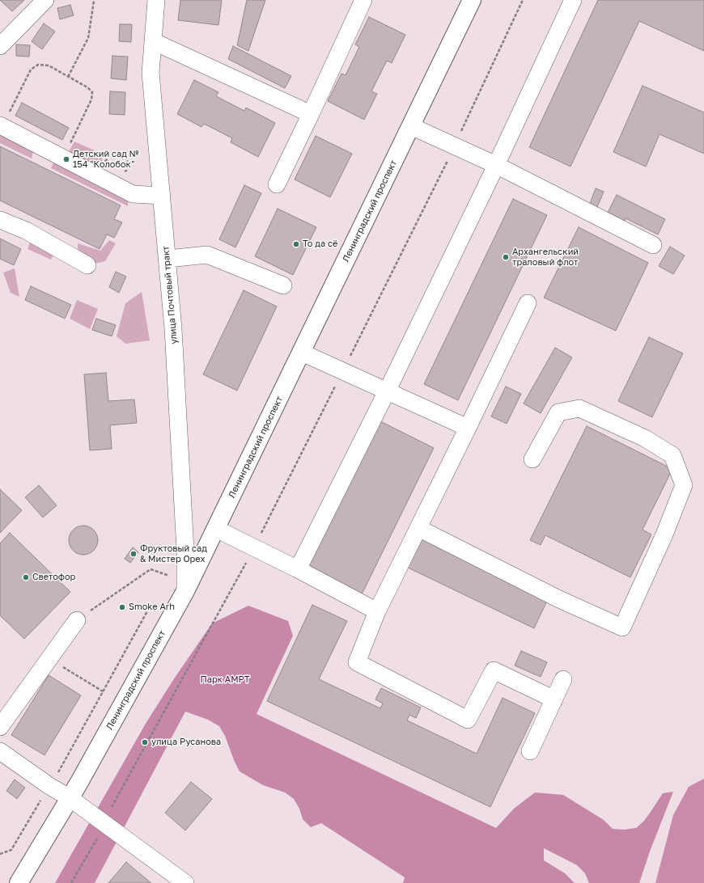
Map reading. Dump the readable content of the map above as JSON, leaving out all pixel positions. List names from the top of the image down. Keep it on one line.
{"streets":{"main road":["Ленинградский проспект"],"street":["улица Почтовый тракт"]},"crossings":[["Ленинградский проспект","улица Почтовый тракт"]],"parks":["Парк АМРТ"],"places":["Детский сад № 154 \"Колобок\"","То да сё","Архангельский траловый флот","Фруктовый сад & Мистер Орех","Светофор","Smoke Arh","улица Русанова"]}
